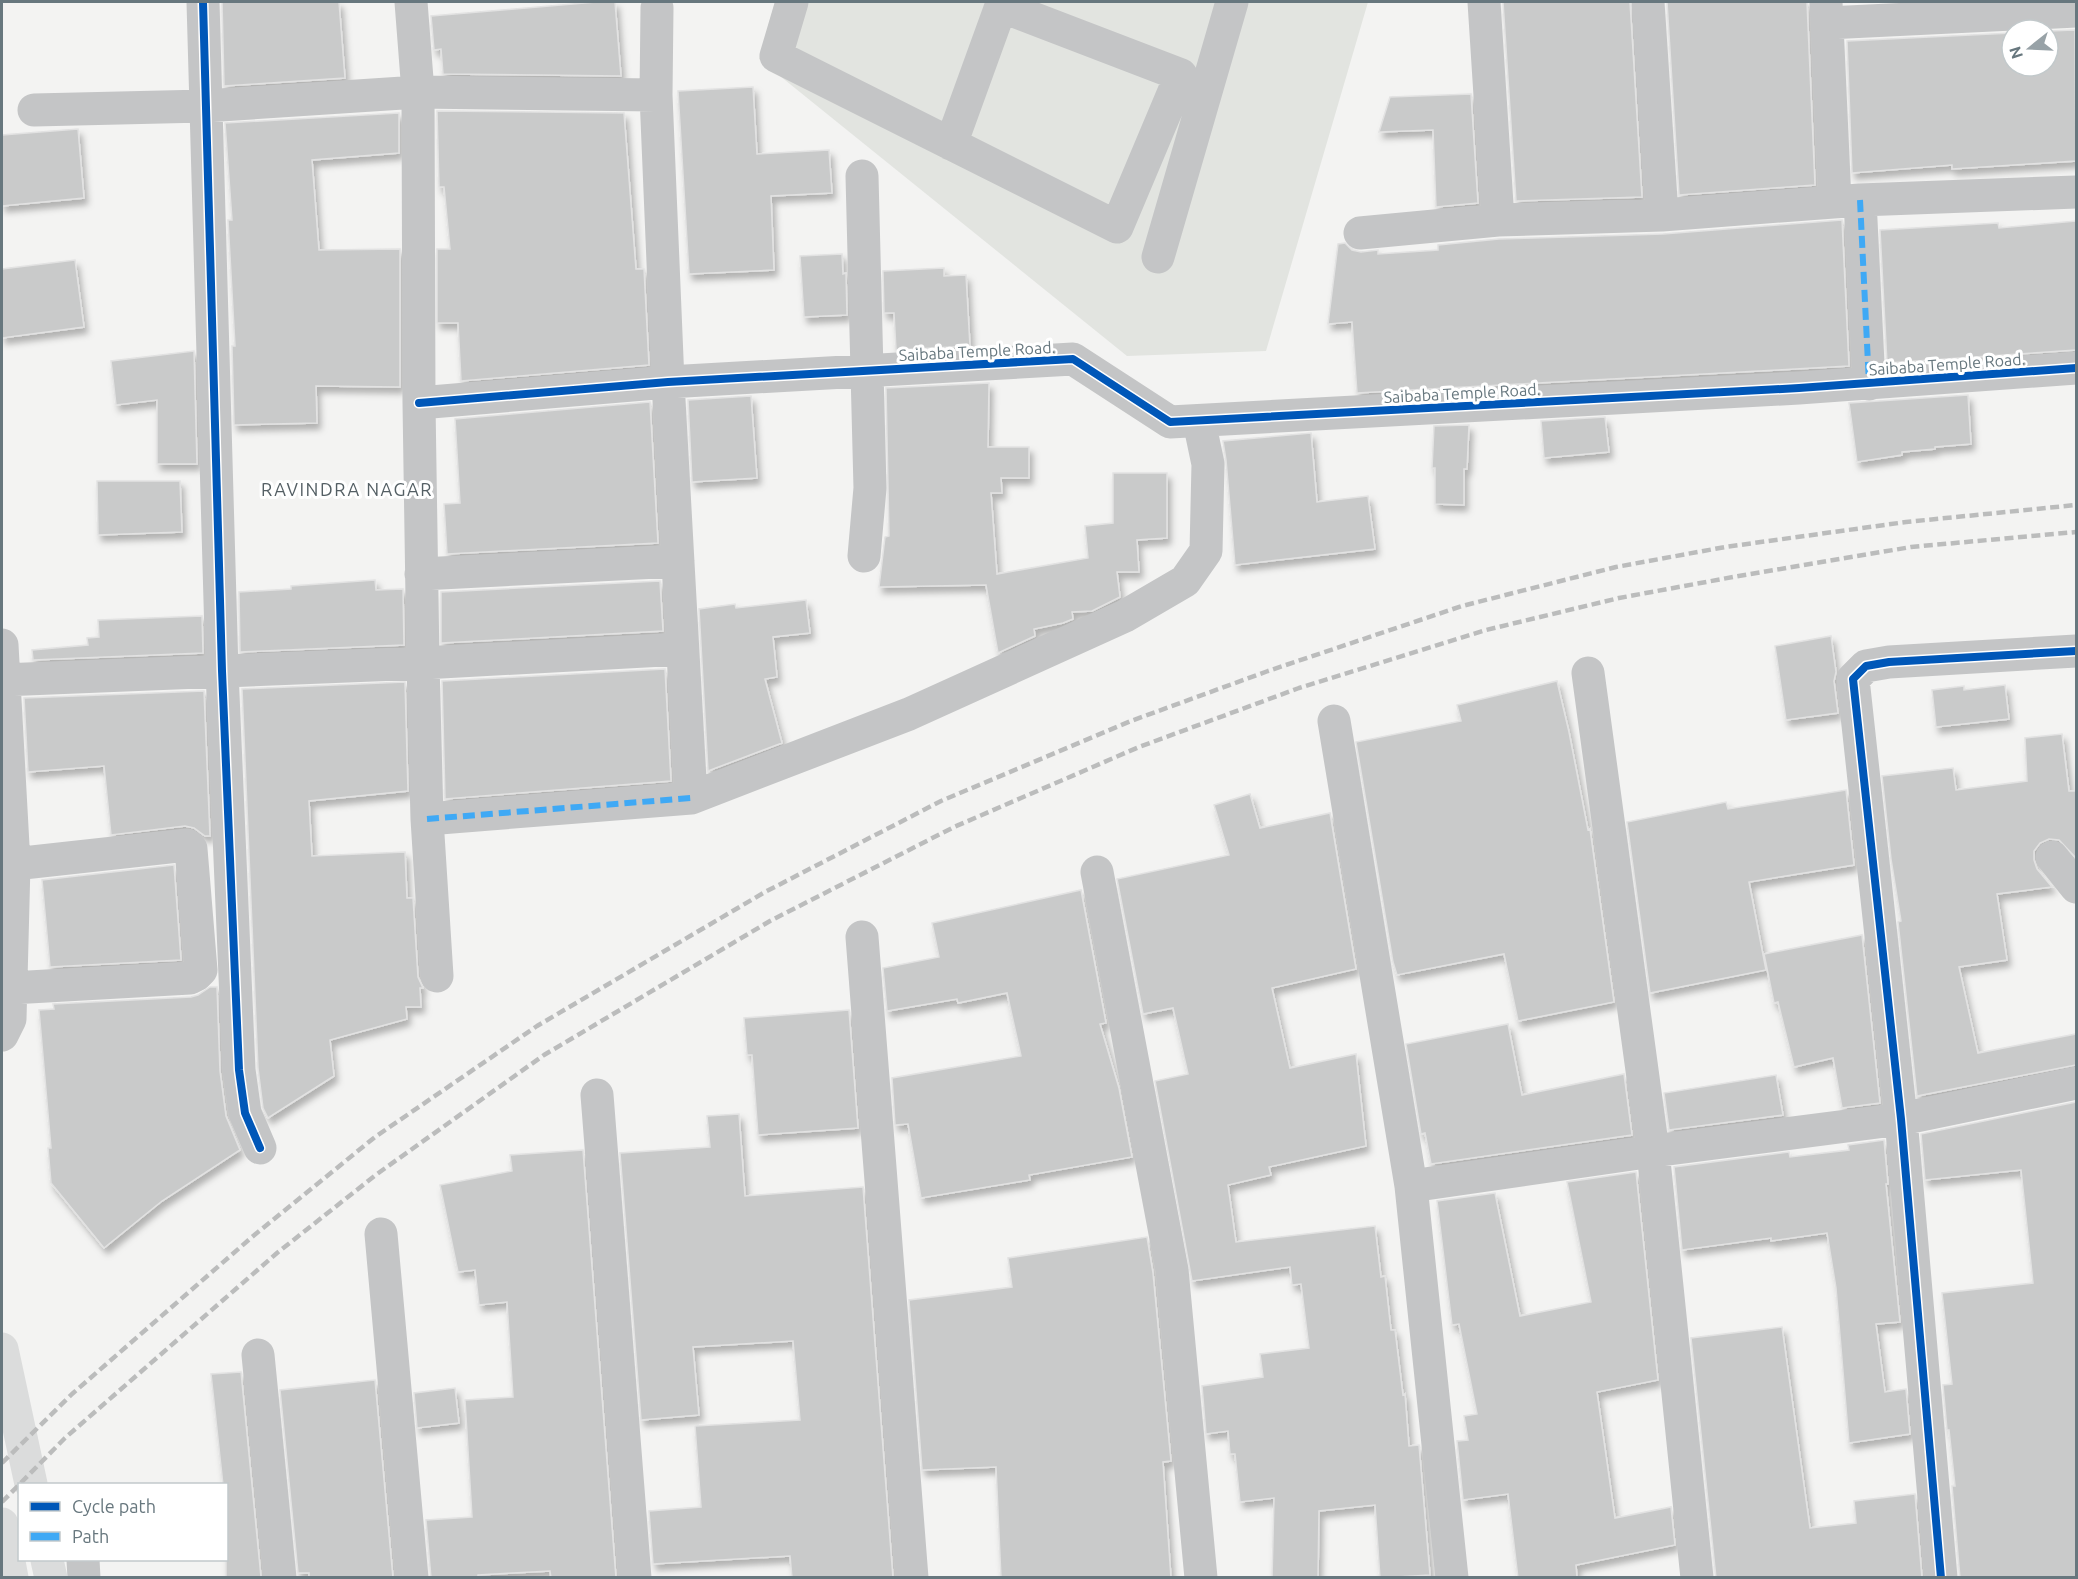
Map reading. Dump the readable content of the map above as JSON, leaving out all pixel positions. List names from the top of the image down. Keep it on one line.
{"streets":{"street":["Saibaba Temple Road."]},"districts":["RAVINDRA NAGAR"],"legend":["Cycle path","Path"],"north":"left"}
